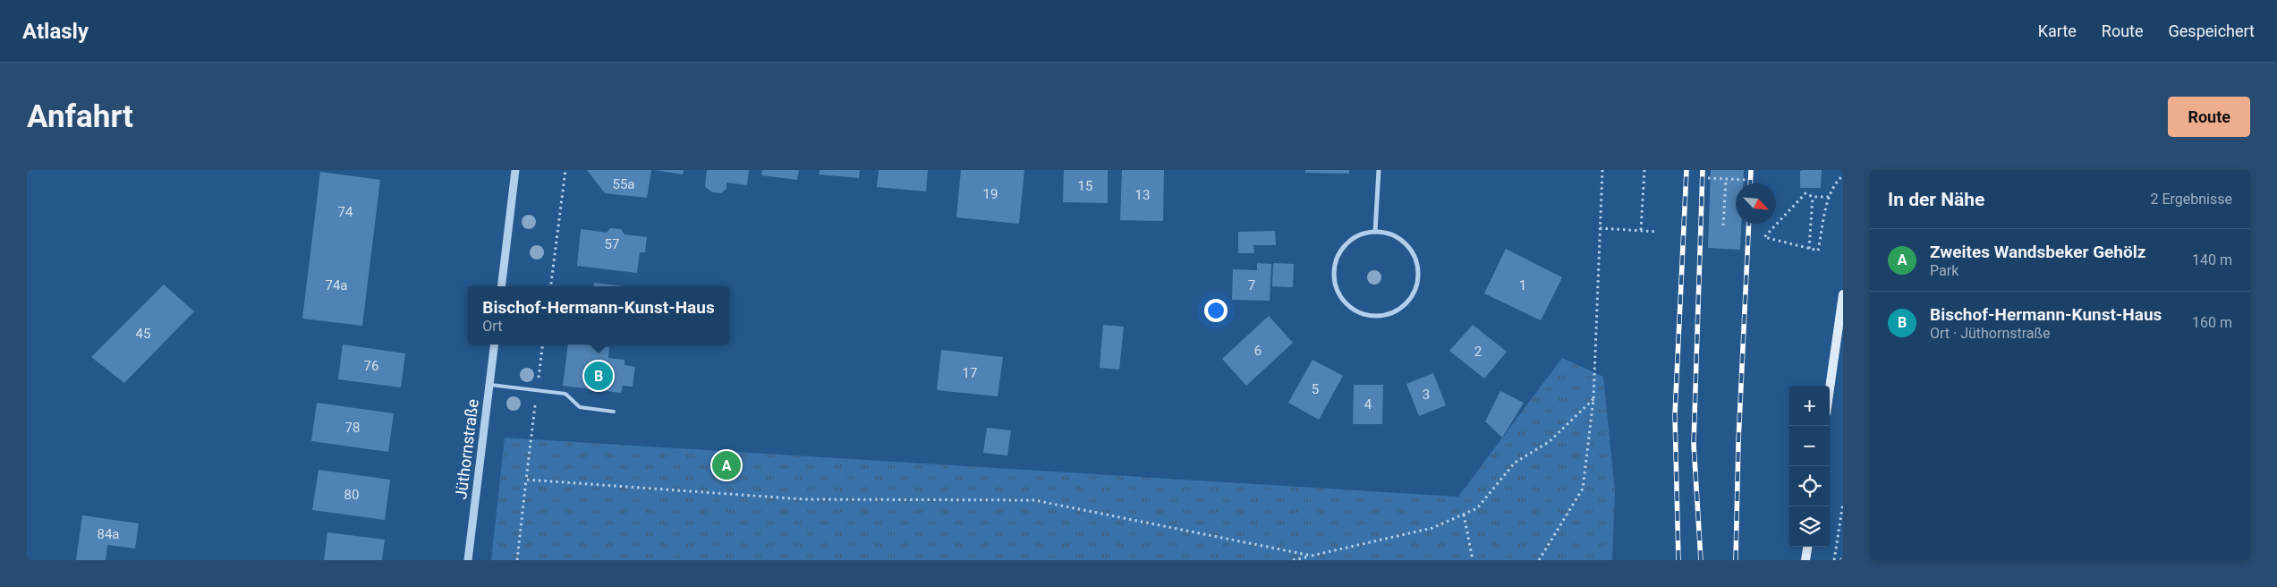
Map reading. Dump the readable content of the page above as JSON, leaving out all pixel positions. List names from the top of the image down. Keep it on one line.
{"streets":{"street":["Jüthornstraße"]},"house_numbers":["55a","15","19","13","74","57","74a","7","1","45","6","2","76","17","5","3","4","78","80","84a"],"north":"bottom right","page":{"header":"Atlasly","nav":["Karte","Route","Gespeichert"],"buttons":"Route","title":"Anfahrt","heading":["In der Nähe","2 Ergebnisse"],"list":[{"mark":"A","name":"Zweites Wandsbeker Gehölz","note":"Park","value":"140 m"},{"mark":"B","name":"Bischof-Hermann-Kunst-Haus","note":"Ort · Jüthornstraße","value":"160 m"}],"popup":["Bischof-Hermann-Kunst-Haus","Ort"],"pins":["B","A"],"map_buttons":["+","−"]}}
